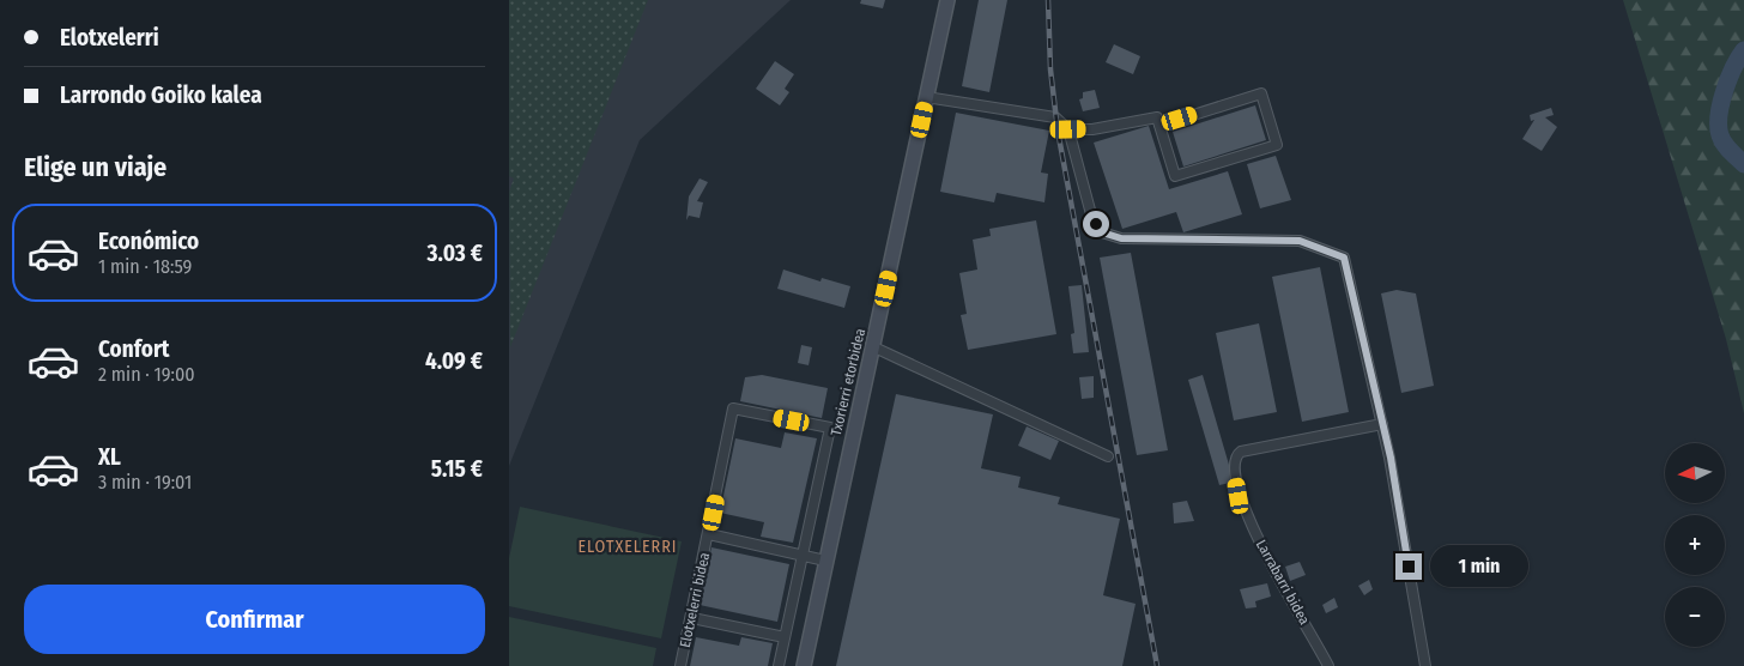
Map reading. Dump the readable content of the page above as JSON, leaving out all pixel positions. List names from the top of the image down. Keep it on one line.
{"streets":{"street":["Txorierri etorbidea","Larrabarri bidea","Elotxelerri bidea"]},"districts":["ELOTXELERRI"],"north":"left","page":{"banner":["Elotxelerri","Larrondo Goiko kalea"],"heading":"Elige un viaje","list":[{"name":"Económico","note":"1 min · 18:59","value":"3.03 €"},{"name":"Confort","note":"2 min · 19:00","value":"4.09 €"},{"name":"XL","note":"3 min · 19:01","value":"5.15 €"}],"map_buttons":["+","−"],"bubble":"1 min","buttons":"Confirmar"}}
